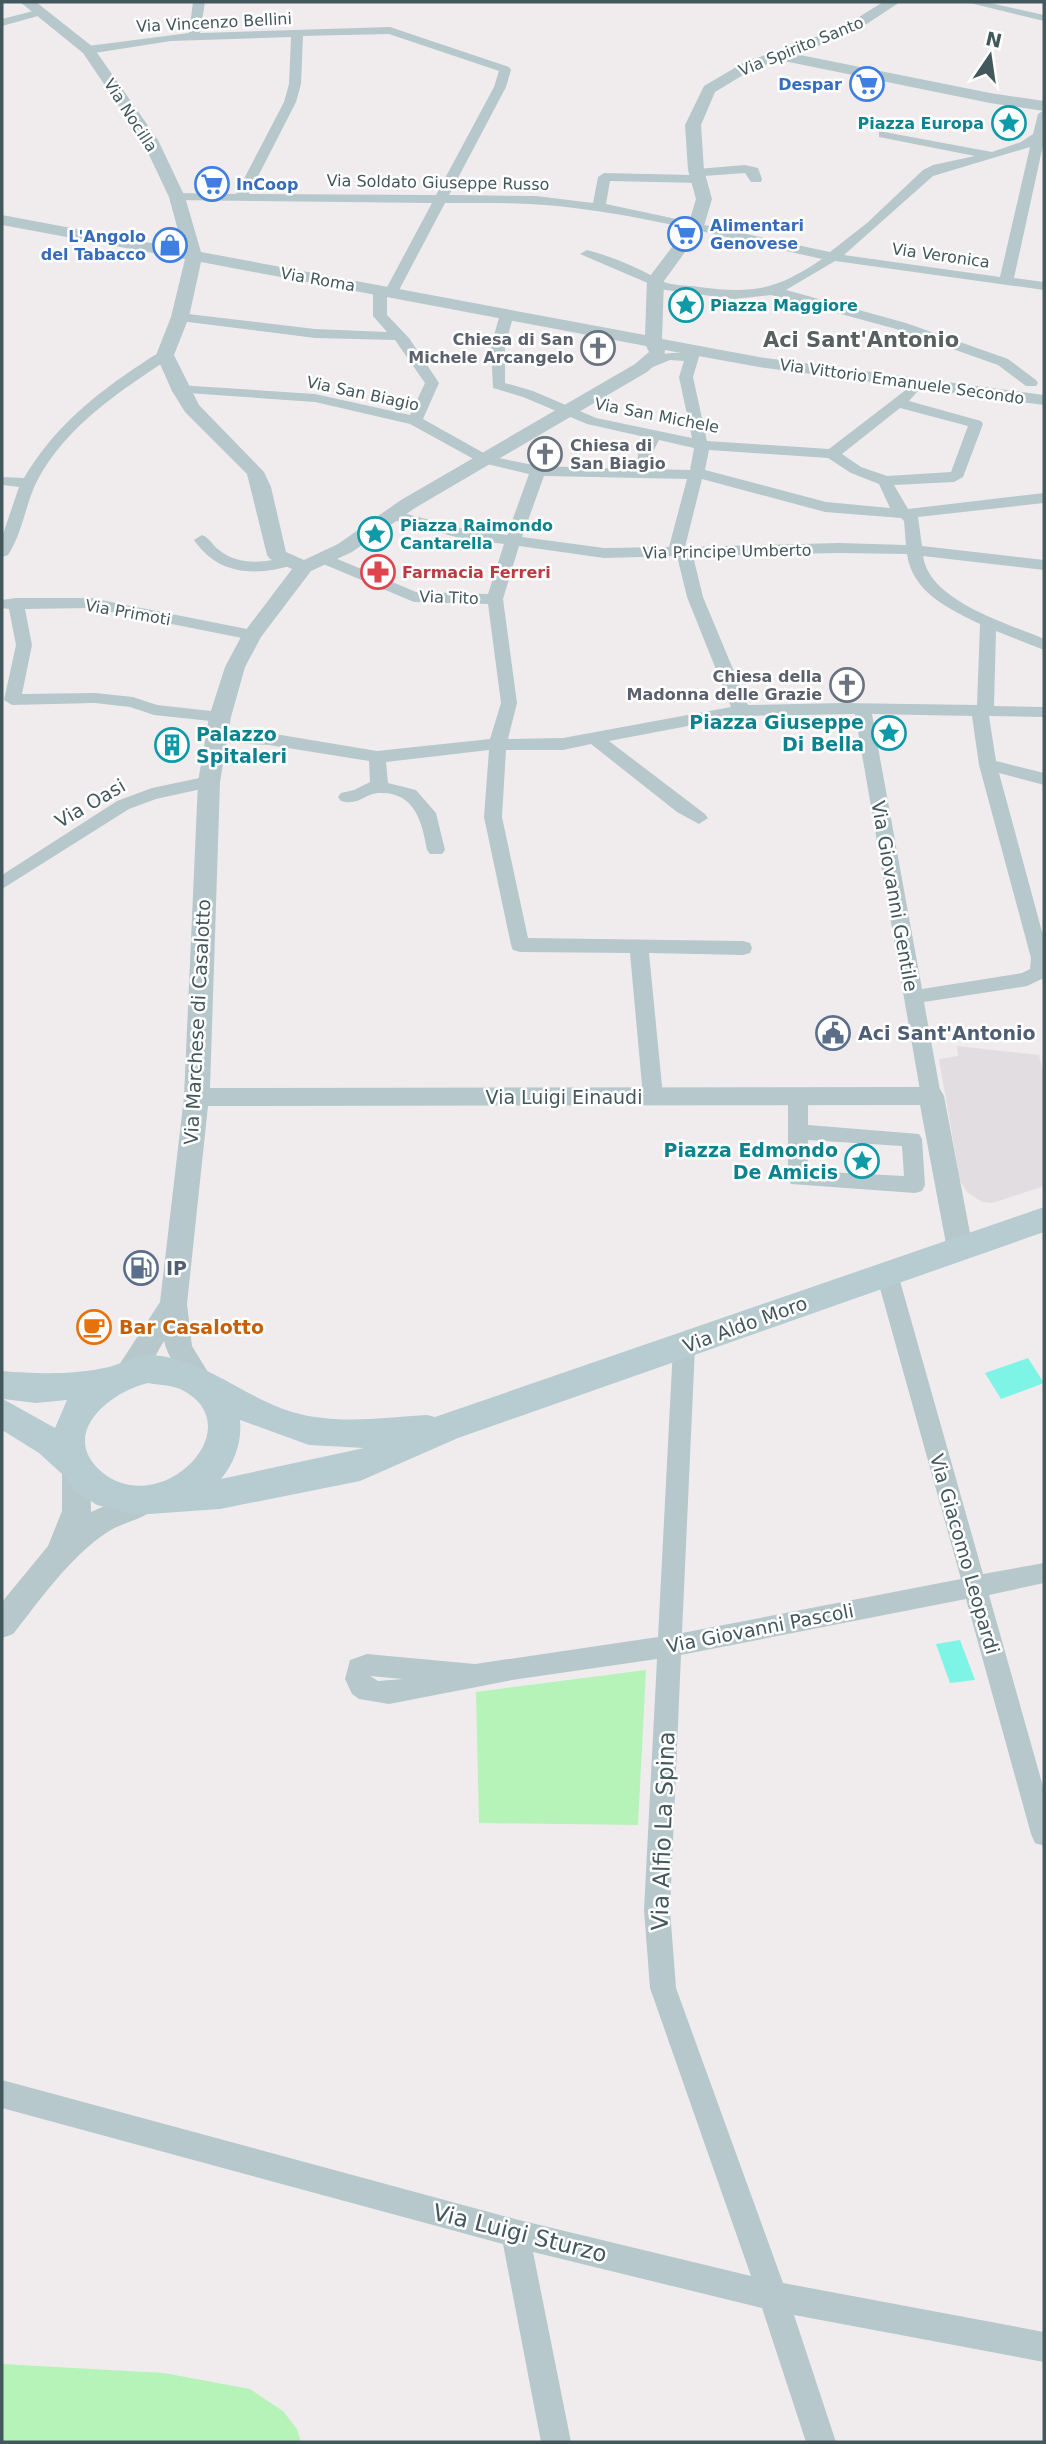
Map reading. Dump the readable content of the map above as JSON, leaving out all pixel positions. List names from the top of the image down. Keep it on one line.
{"streets":{"main road":["Via Aldo Moro"],"street":["Via Vincenzo Bellini","Via Spirito Santo","Via Nocilla","Via Soldato Giuseppe Russo","Via Veronica","Via Roma","Via Vittorio Emanuele Secondo","Via San Biagio","Via San Michele","Via Principe Umberto","Via Tito","Via Primoti","Via Oasi","Via Giovanni Gentile","Via Marchese di Casalotto","Via Luigi Einaudi","Via Giacomo Leopardi","Via Giovanni Pascoli","Via Alfio La Spina","Via Luigi Sturzo"]},"crossings":[["Via Vincenzo Bellini","Via Nocilla"],["Via Vincenzo Bellini","Via Soldato Giuseppe Russo"],["Via Spirito Santo","Via Soldato Giuseppe Russo"],["Via Spirito Santo","Via Veronica"],["Via Nocilla","Via Soldato Giuseppe Russo"],["Via Nocilla","Via Roma"],["Via Soldato Giuseppe Russo","Via Veronica"],["Via Roma","Via Vittorio Emanuele Secondo"],["Via Roma","Via San Michele"],["Via Tito","Via Marchese di Casalotto"],["Via Primoti","Via Marchese di Casalotto"],["Via Oasi","Via Marchese di Casalotto"],["Via Giovanni Gentile","Via Luigi Einaudi"],["Via Giovanni Gentile","Via Aldo Moro"],["Via Marchese di Casalotto","Via Luigi Einaudi"],["Via Aldo Moro","Via Giacomo Leopardi"],["Via Aldo Moro","Via Alfio La Spina"],["Via Giacomo Leopardi","Via Giovanni Pascoli"],["Via Giovanni Pascoli","Via Alfio La Spina"],["Via Alfio La Spina","Via Luigi Sturzo"]],"districts":["Aci Sant'Antonio"],"places":{"supermarket":["Despar","InCoop","Alimentari Genovese"],"place":["Piazza Europa","Piazza Maggiore","Piazza Raimondo Cantarella","Piazza Giuseppe Di Bella","Piazza Edmondo De Amicis"],"shop":["L'Angolo del Tabacco"],"church":["Chiesa di San Michele Arcangelo","Chiesa di San Biagio","Chiesa della Madonna delle Grazie"],"pharmacy":["Farmacia Ferreri"],"building":["Palazzo Spitaleri"],"public building":["Aci Sant'Antonio"],"fuel station":["IP"],"cafe":["Bar Casalotto"]},"north":"top"}
